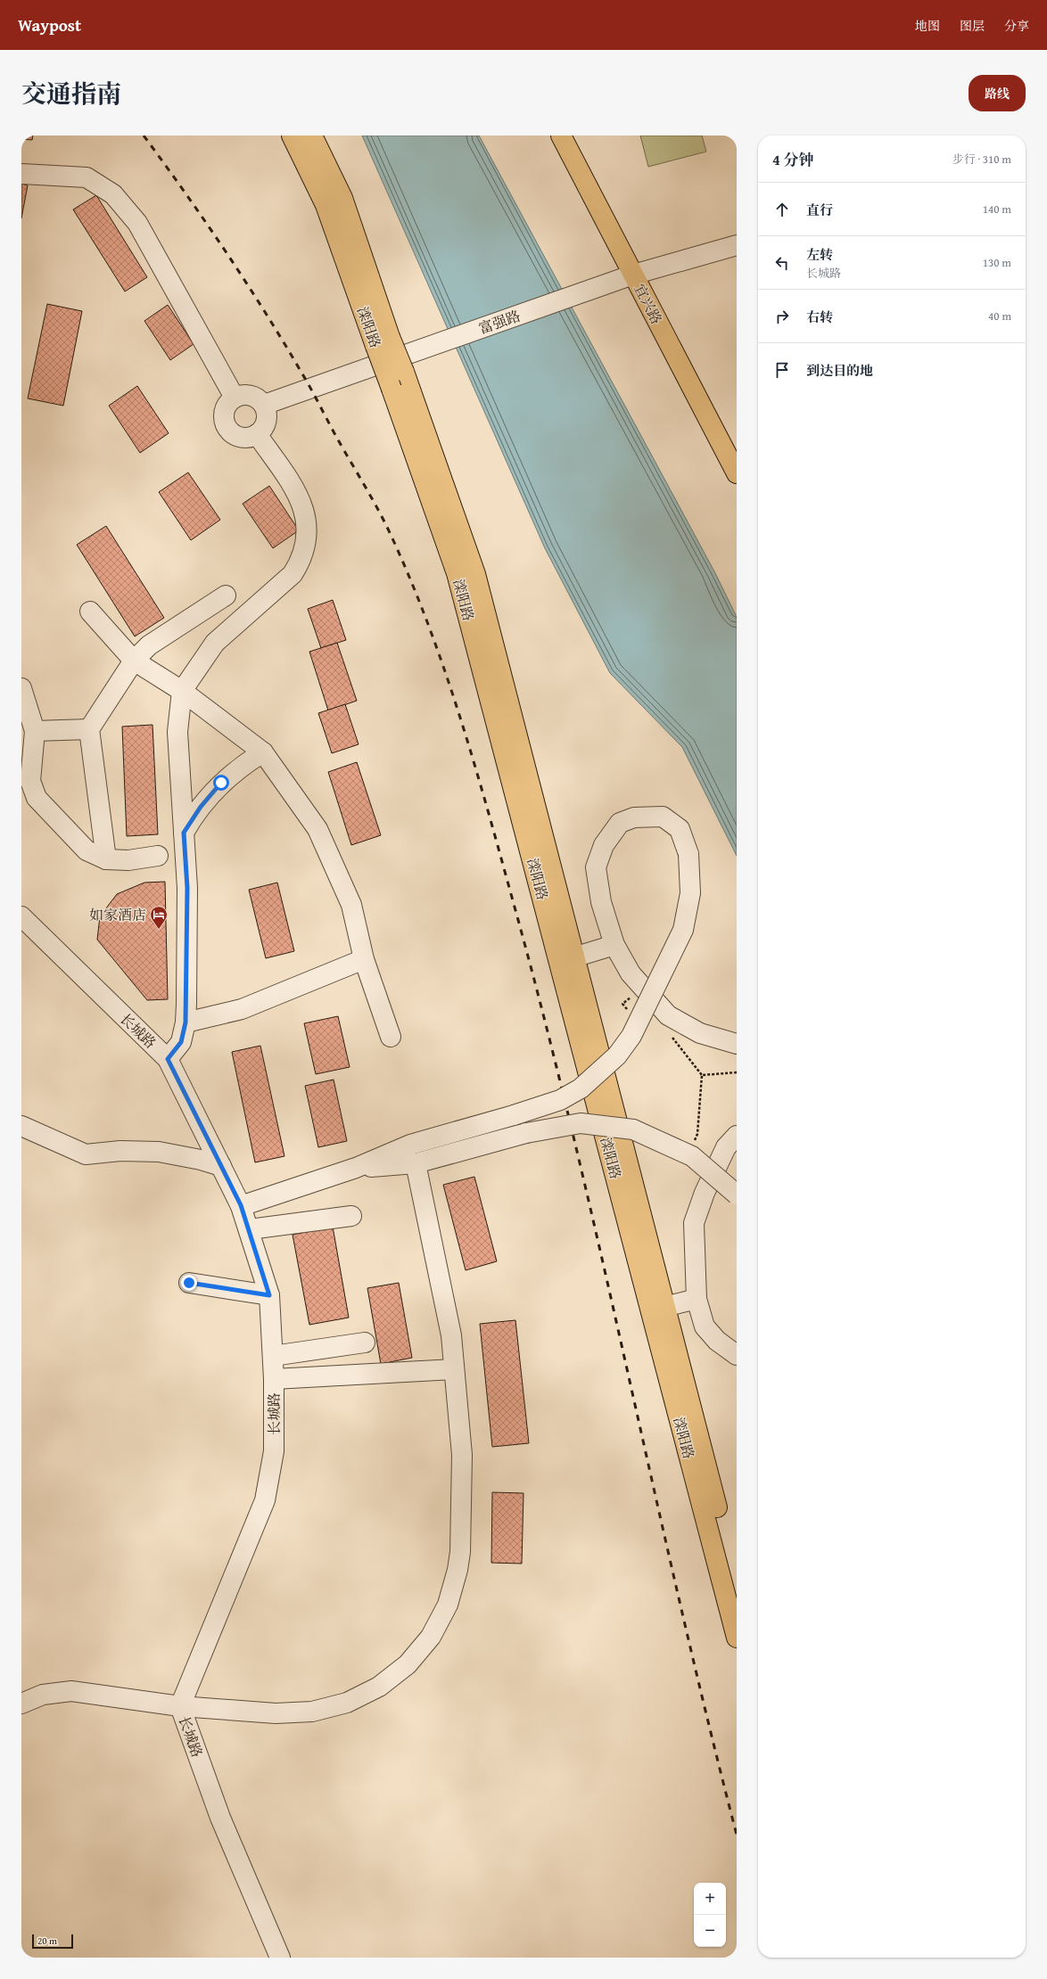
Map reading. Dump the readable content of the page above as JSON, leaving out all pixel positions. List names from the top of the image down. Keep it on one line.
{"streets":{"main road":["宜兴路","滦阳路"],"street":["富强路","长城路"]},"crossings":[["宜兴路","富强路"]],"places":{"hotel":["如家酒店"]},"scale_bar":"20 m","page":{"header":"Waypost","nav":["地图","图层","分享"],"title":"交通指南","buttons":"路线","heading":["4 分钟","步行 · 310 m"],"list":[["直行","140 m"],["左转","长城路","130 m"],["右转","40 m"],"到达目的地"],"map_buttons":["+","−"],"scale":"20 m"}}
